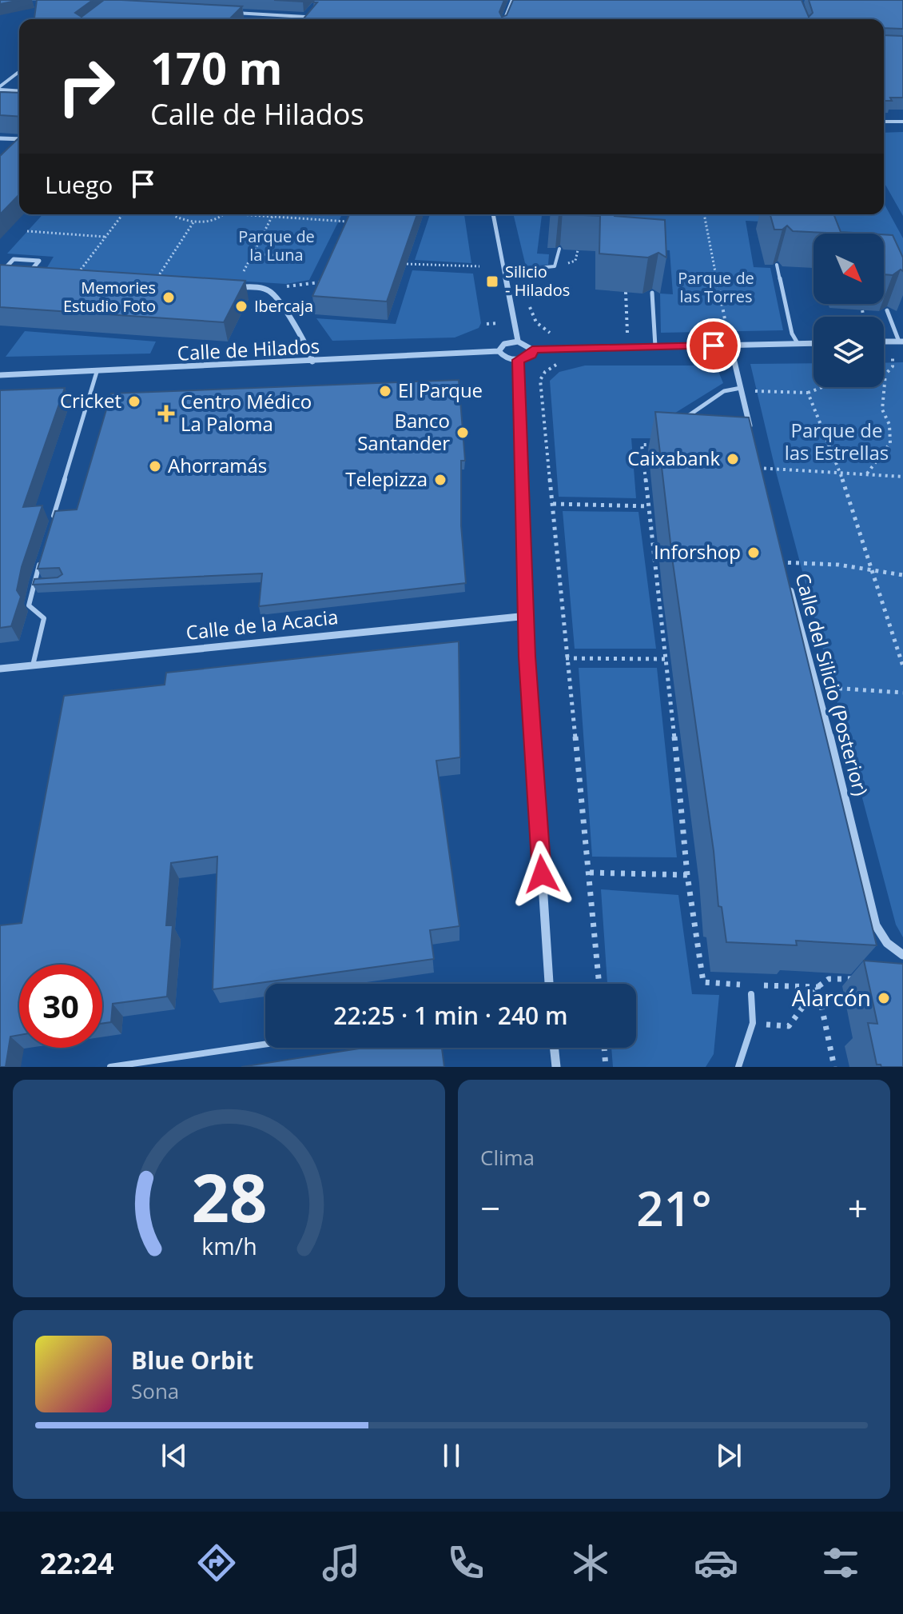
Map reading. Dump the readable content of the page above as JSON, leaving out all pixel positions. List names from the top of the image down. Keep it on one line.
{"streets":{"street":["Calle de Hilados","Calle de la Acacia","Calle del Silicio (Posterior)"]},"parks":["Parque de la Luna","Parque de las Torres","Parque de las Estrellas"],"places":{"transit":["Silicio - Hilados"],"other":["Memories Estudio Foto","Ibercaja","El Parque","Cricket","Banco Santander","Caixabank","Ahorramás","Telepizza","Inforshop","Alarcón"],"health":["Centro Médico La Paloma"]},"north":"bottom right","page":{"turn":["170 m","Calle de Hilados"],"then":"Luego","limit":"30","trip":"22:25 · 1 min · 240 m","tile":"Clima","heat":["−","21°","+"],"song":["Blue Orbit","Sona"],"tabs":"22:24","gauge":["28","km/h"]}}
